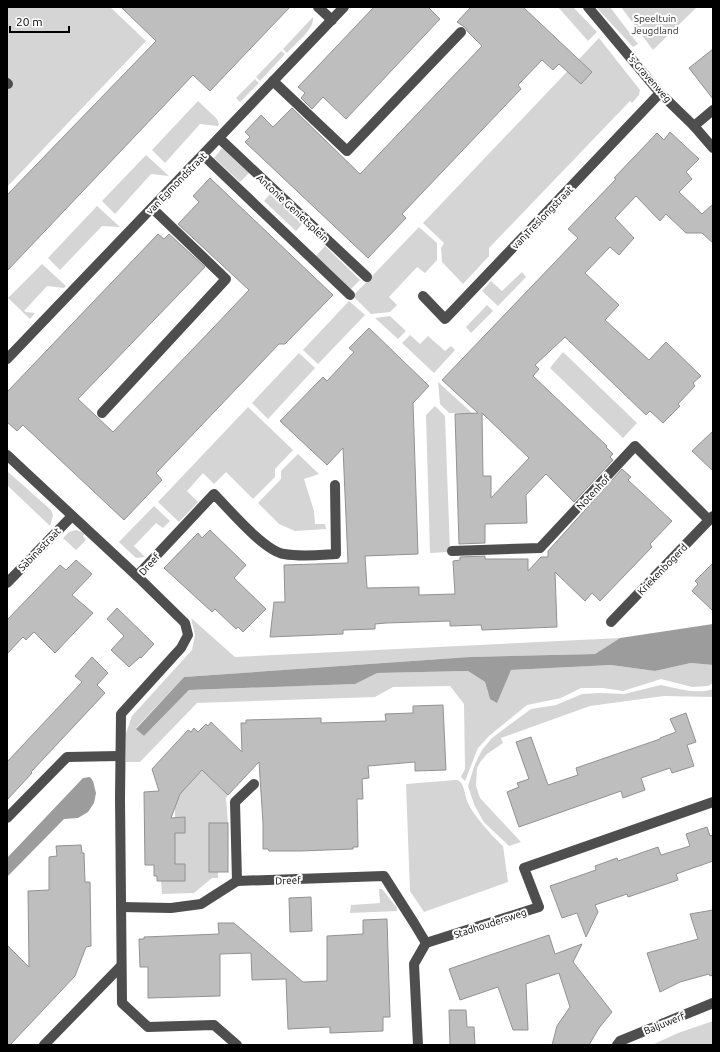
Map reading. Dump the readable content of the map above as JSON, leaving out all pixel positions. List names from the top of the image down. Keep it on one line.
{"streets":{"street":["'s-Gravenweg","van Egmondstraat","Antonie Genietsplein","van Treslongstraat","Notenhof","Sabinastraat","Dreef","Kriekenbogerd","Stadhoudersweg","Baljuwerf"]},"crossings":[["'s-Gravenweg","van Treslongstraat"],["van Egmondstraat","Antonie Genietsplein"],["Notenhof","Kriekenbogerd"],["Dreef","Stadhoudersweg"]],"parks":["Speeltuin Jeugdland"],"scale_bar":"20 m"}
